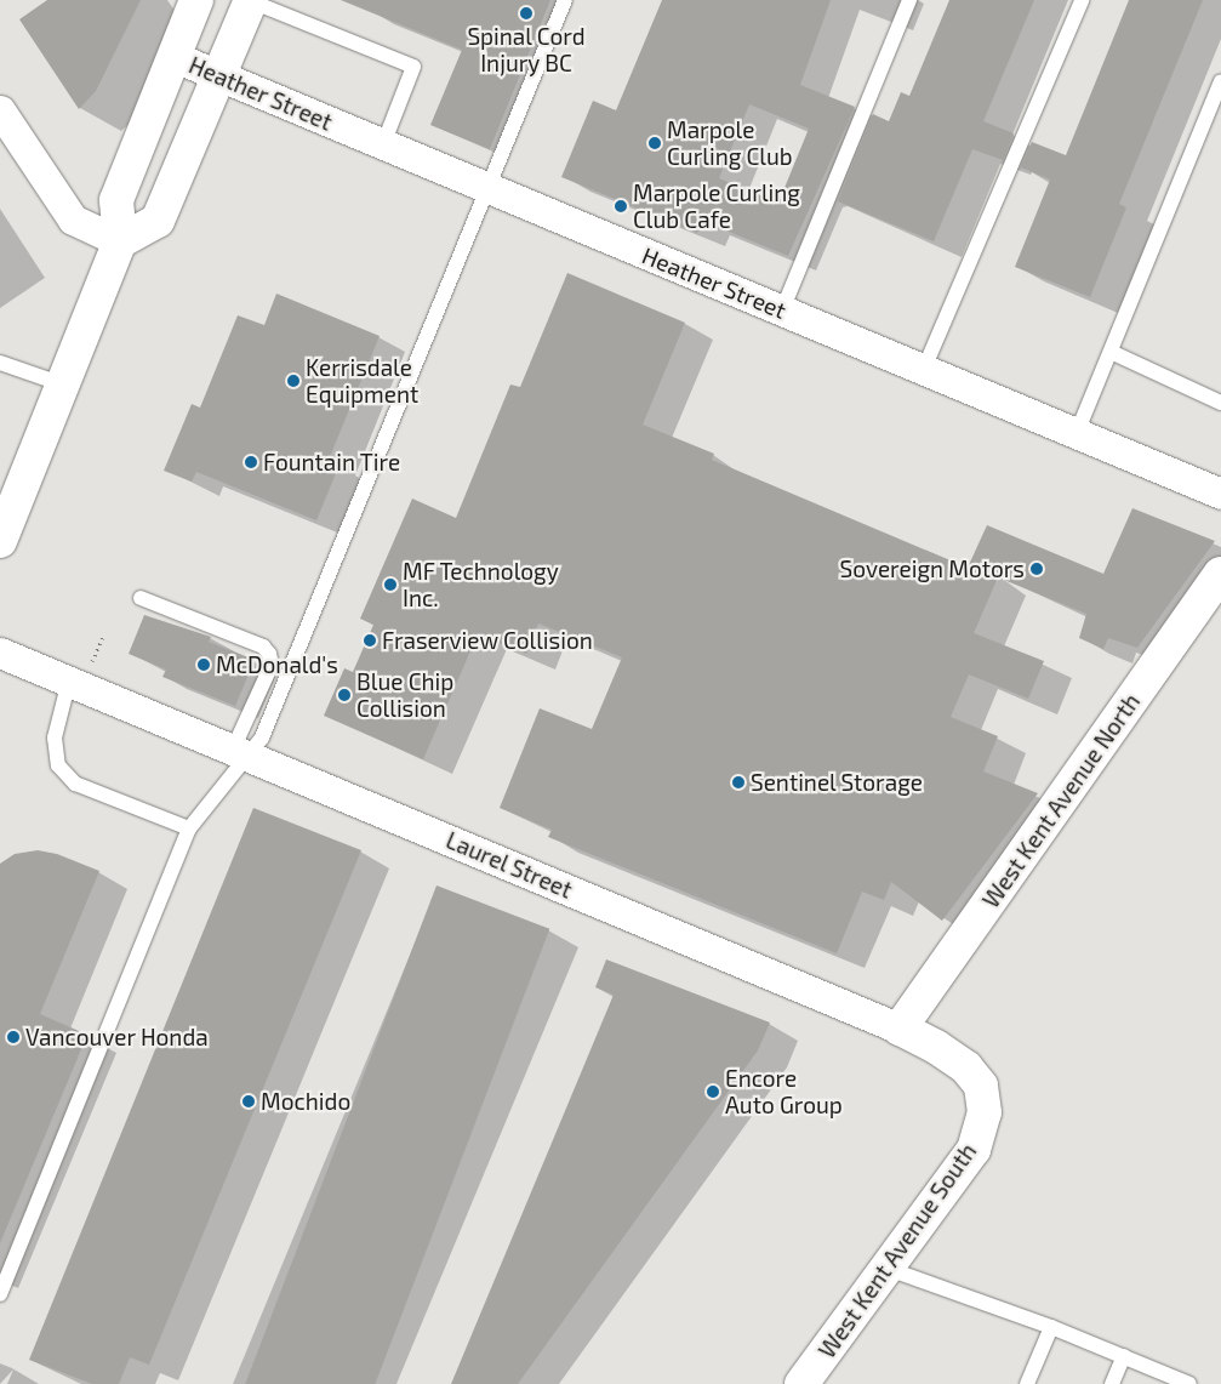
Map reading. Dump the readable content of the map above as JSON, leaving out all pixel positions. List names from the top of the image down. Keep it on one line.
{"streets":{"street":["Heather Street","West Kent Avenue North","Laurel Street","West Kent Avenue South"]},"crossings":[["West Kent Avenue North","Laurel Street"],["Laurel Street","West Kent Avenue South"]],"places":["Spinal Cord Injury BC","Marpole Curling Club","Marpole Curling Club Cafe","Kerrisdale Equipment","Fountain Tire","Sovereign Motors","MF Technology Inc.","Fraserview Collision","McDonald's","Blue Chip Collision","Sentinel Storage","Vancouver Honda","Encore Auto Group","Mochido"]}
